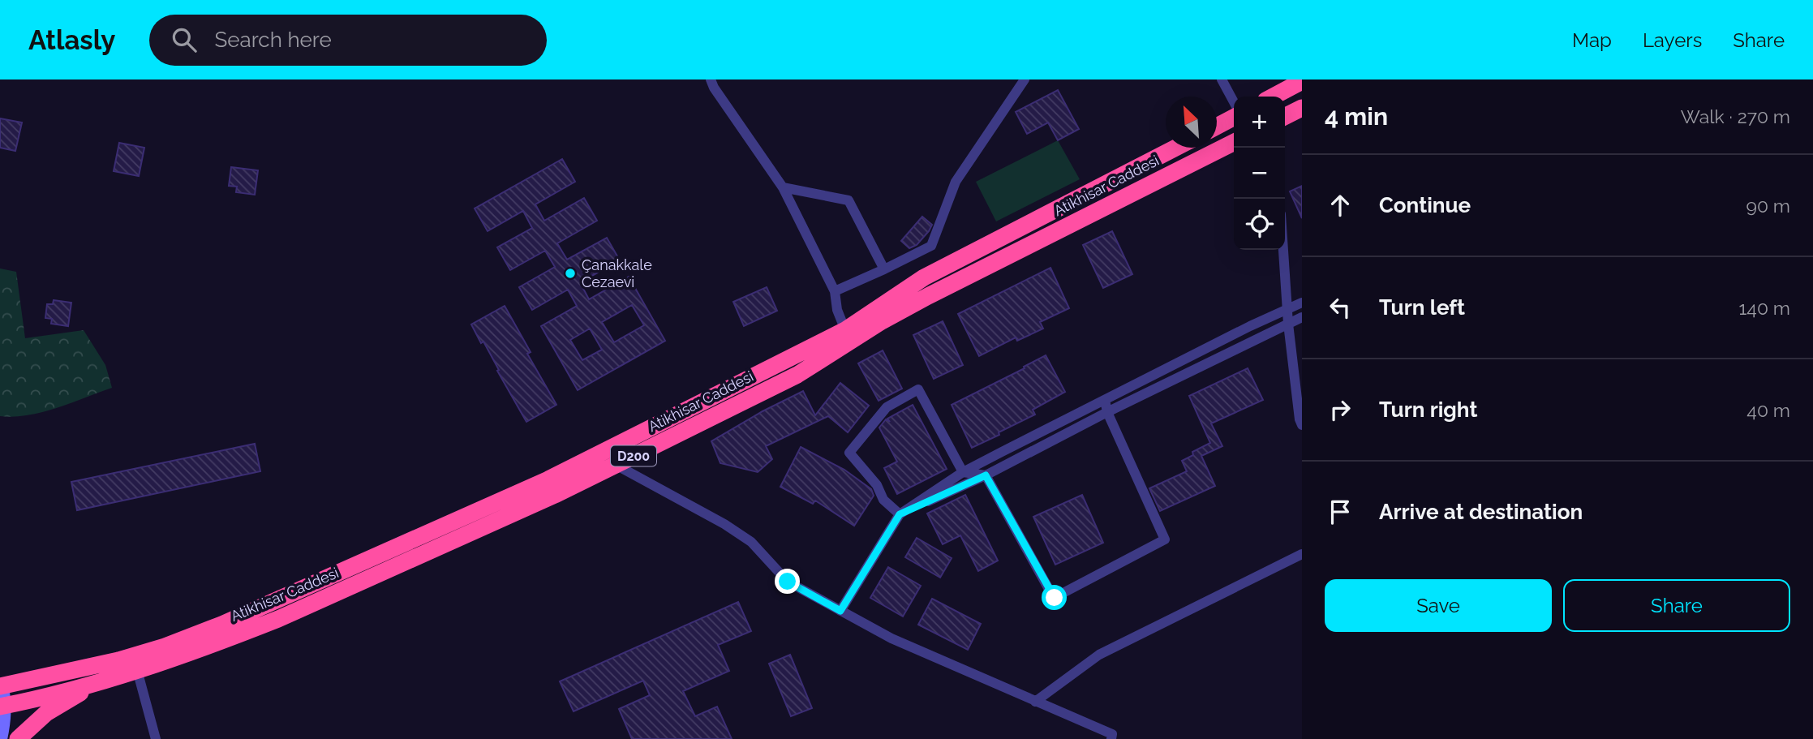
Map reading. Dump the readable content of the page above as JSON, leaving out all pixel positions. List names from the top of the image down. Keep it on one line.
{"streets":{"highway":["Atikhisar Caddesi","D200"]},"places":["Çanakkale Cezaevi"],"north":"top left","page":{"header":"Atlasly","search":"Search here","nav":["Map","Layers","Share"],"heading":["4 min","Walk · 270 m"],"map_buttons":["+","−"],"list":[["Continue","90 m"],["Turn left","140 m"],["Turn right","40 m"],"Arrive at destination"],"buttons":["Save","Share"]}}
